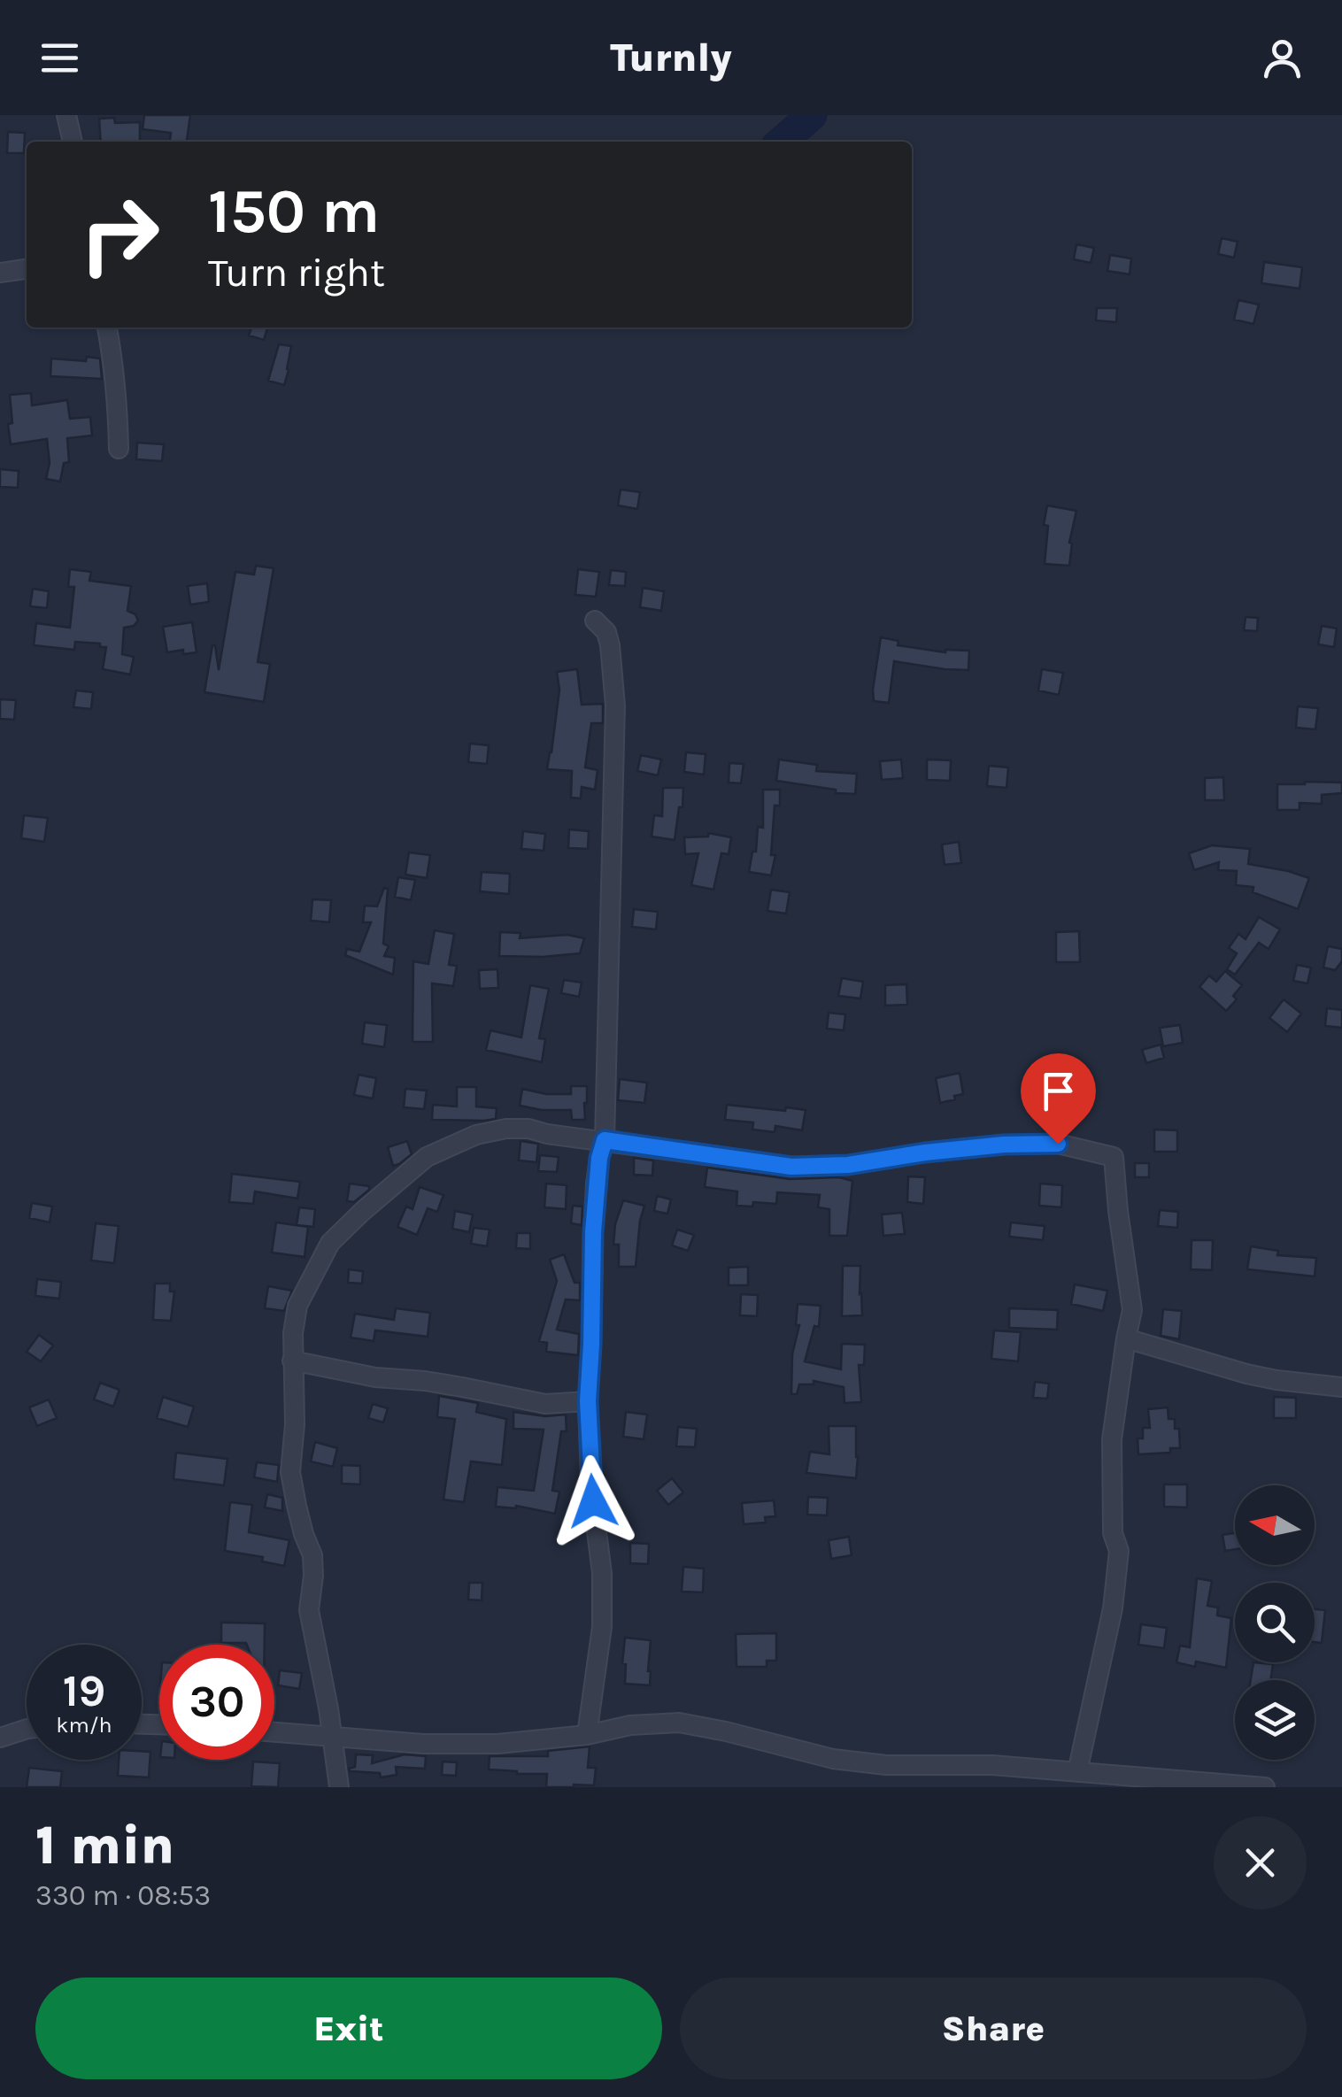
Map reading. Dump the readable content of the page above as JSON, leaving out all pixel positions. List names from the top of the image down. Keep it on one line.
{"north":"left","page":{"header":"Turnly","turn":["150 m","Turn right"],"speed":"19 km/h","limit":"30","heading":["1 min","330 m · 08:53"],"buttons":["Exit","Share"]}}
